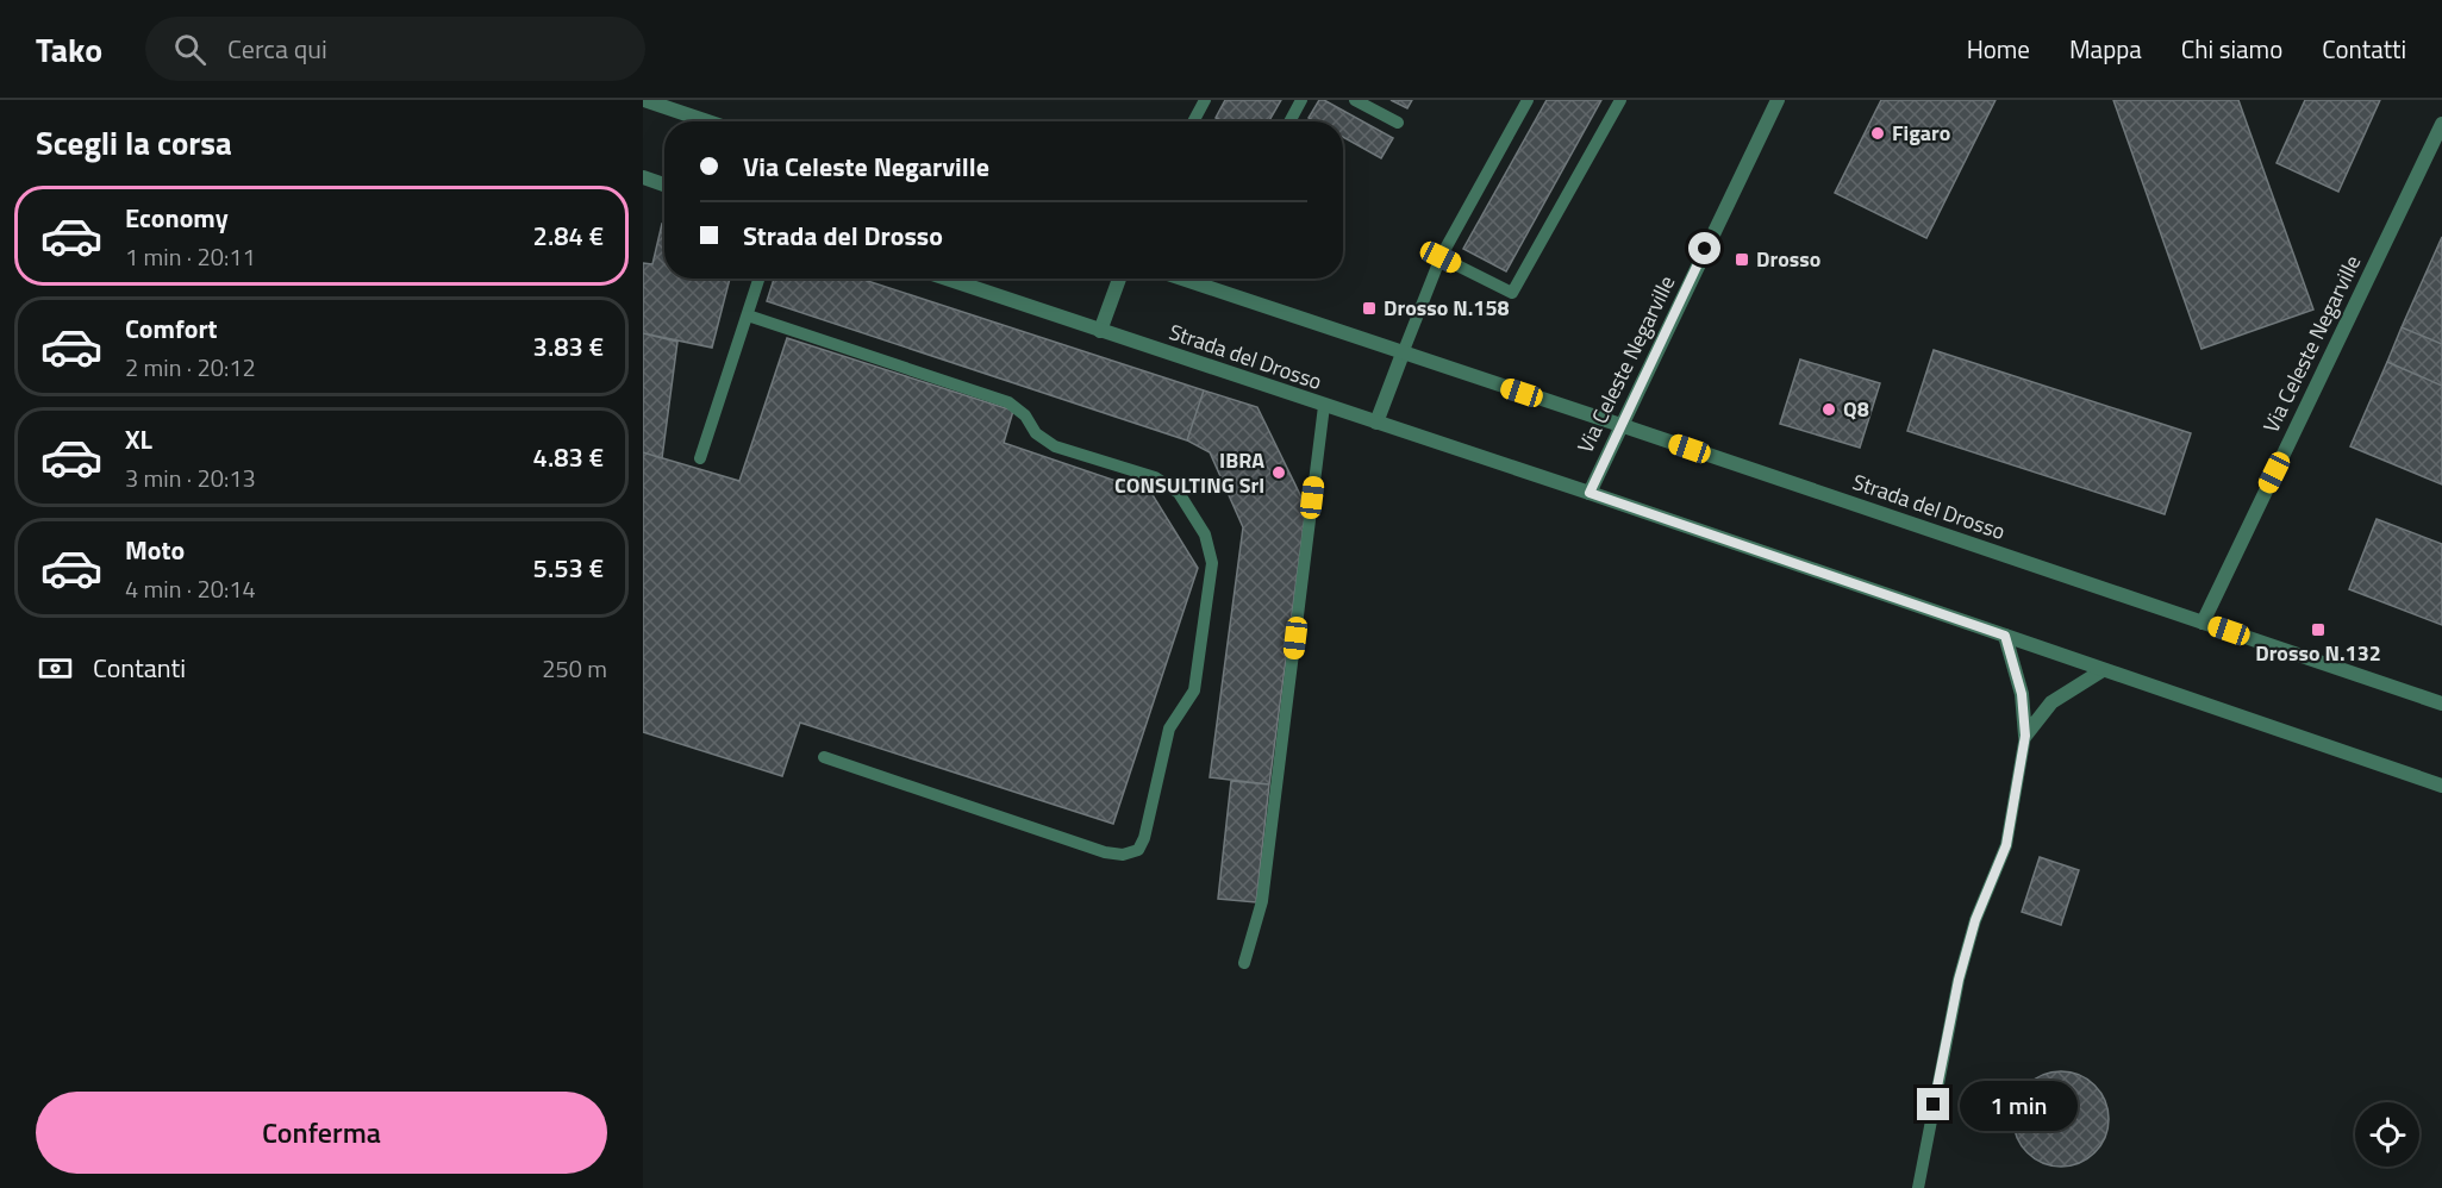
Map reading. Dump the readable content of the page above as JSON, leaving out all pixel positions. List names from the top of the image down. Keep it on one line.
{"streets":{"street":["Via Celeste Negarville","Strada del Drosso"]},"crossings":[["Via Celeste Negarville","Strada del Drosso"]],"places":{"other":["Figaro","Q8","IBRA CONSULTING Srl"],"transit":["Drosso","Drosso N.158","Drosso N.132"]},"page":{"header":"Tako","search":"Cerca qui","nav":["Home","Mappa","Chi siamo","Contatti"],"heading":"Scegli la corsa","banner":["Via Celeste Negarville","Strada del Drosso"],"list":[{"name":"Economy","note":"1 min · 20:11","value":"2.84 €"},{"name":"Comfort","note":"2 min · 20:12","value":"3.83 €"},{"name":"XL","note":"3 min · 20:13","value":"4.83 €"},{"name":"Moto","note":"4 min · 20:14","value":"5.53 €"}],"pay":["Contanti","250 m"],"buttons":"Conferma","bubble":"1 min"}}
